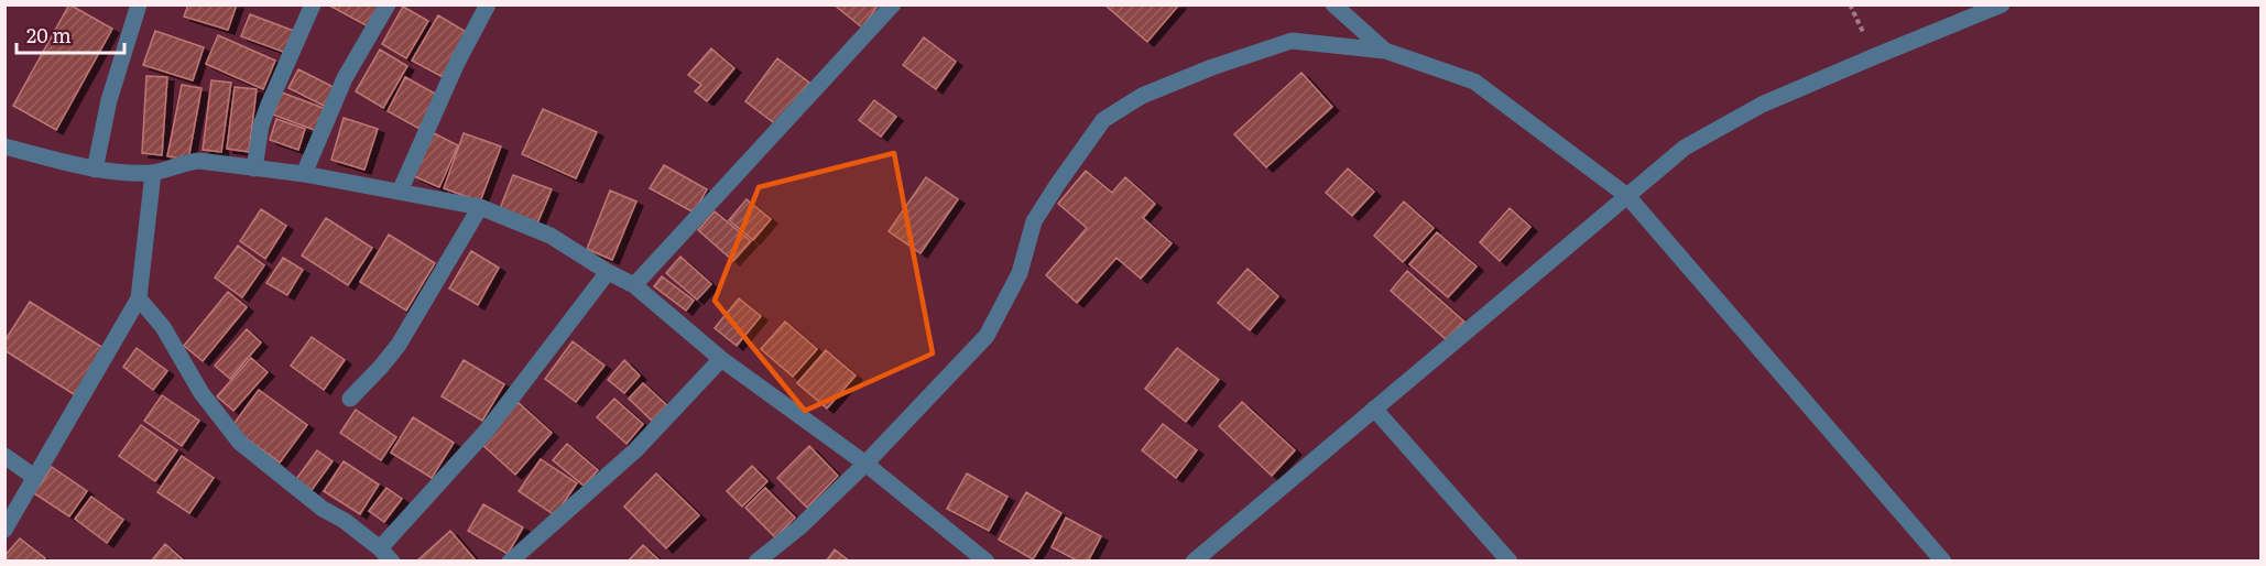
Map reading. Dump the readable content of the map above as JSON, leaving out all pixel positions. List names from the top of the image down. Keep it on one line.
{"scale_bar":"20 m"}
